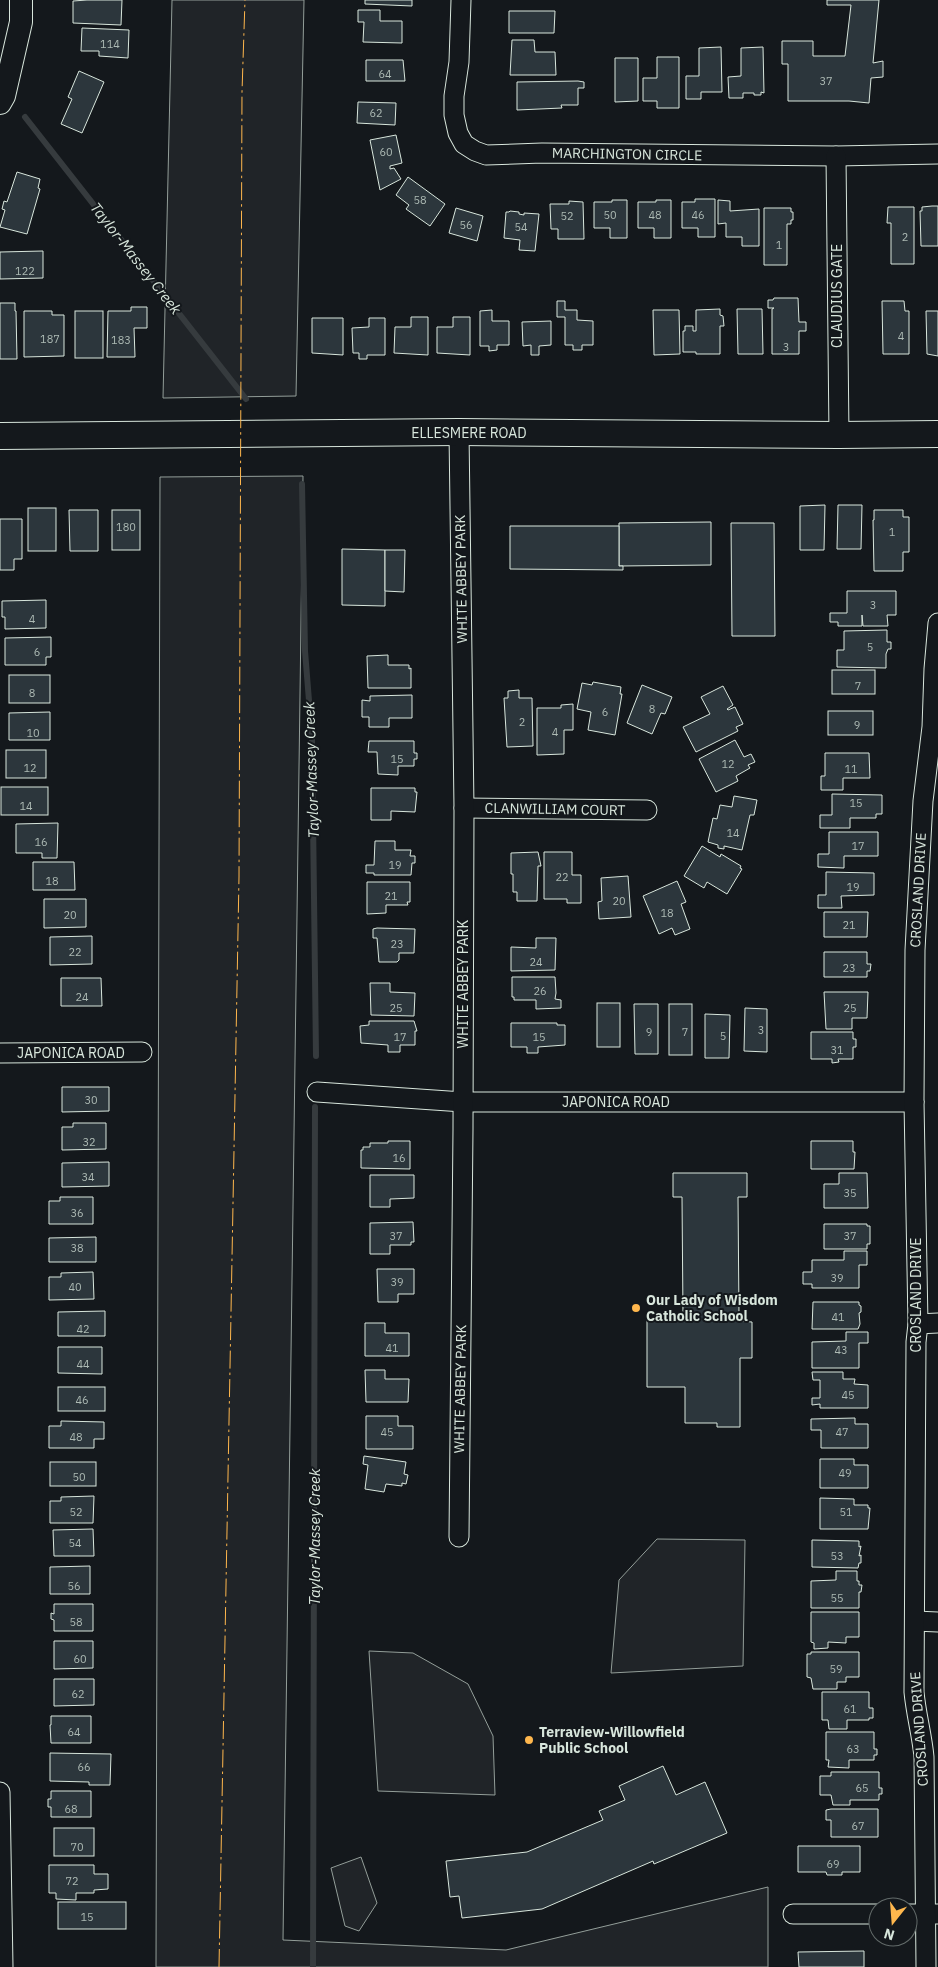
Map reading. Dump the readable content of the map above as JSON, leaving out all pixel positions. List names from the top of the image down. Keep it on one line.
{"streets":{"main road":["ELLESMERE ROAD"],"street":["MARCHINGTON CIRCLE","CLAUDIUS GATE","WHITE ABBEY PARK","CLANWILLIAM COURT","CROSLAND DRIVE","JAPONICA ROAD"]},"crossings":[["MARCHINGTON CIRCLE","CLAUDIUS GATE"],["CLAUDIUS GATE","ELLESMERE ROAD"],["ELLESMERE ROAD","WHITE ABBEY PARK"],["WHITE ABBEY PARK","CLANWILLIAM COURT"],["WHITE ABBEY PARK","JAPONICA ROAD"],["CROSLAND DRIVE","JAPONICA ROAD"]],"water":["Taylor-Massey Creek"],"places":["Our Lady of Wisdom Catholic School","Terraview-Willowfield Public School"],"house_numbers":["114","64","37","62","60","58","50","48","46","52","56","54","2","1","122","4","187","183","3","180","1","3","4","5","6","7","8","8","6","2","9","4","10","15","12","12","11","15","14","14","16","17","19","22","18","19","21","20","18","20","21","23","22","24","23","26","24","25","25","3","9","7","5","17","15","31","30","32","16","34","35","36","37","37","38","39","39","40","41","42","41","43","44","45","46","45","47","48","49","50","52","51","54","53","56","55","58","60","59","62","61","64","63","66","65","68","67","70","69","72","15"],"north":"bottom"}
